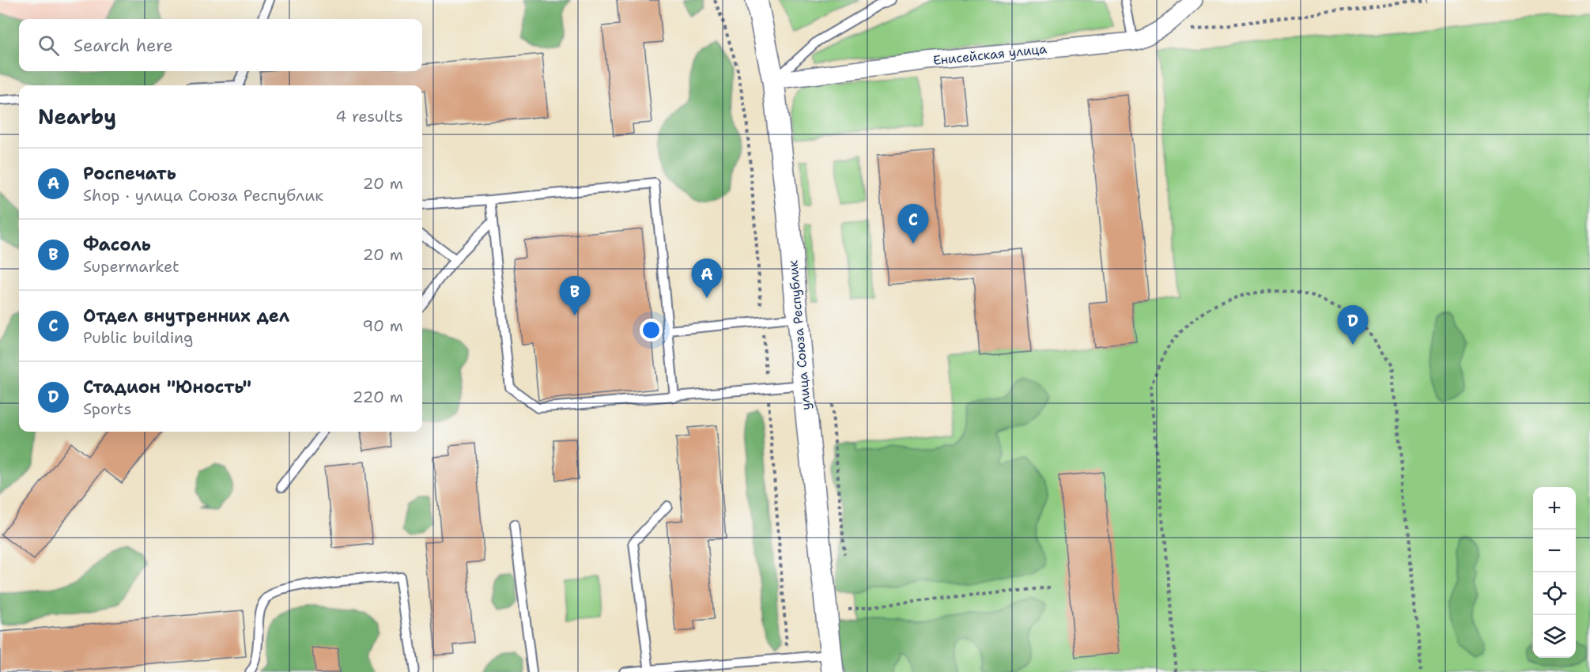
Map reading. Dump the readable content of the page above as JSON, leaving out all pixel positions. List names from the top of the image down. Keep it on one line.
{"streets":{"street":["Енисейская улица","улица Союза Республик"]},"crossings":[["Енисейская улица","улица Союза Республик"]],"page":{"search":"Search here","heading":["Nearby","4 results"],"list":[{"mark":"A","name":"Роспечать","note":"Shop · улица Союза Республик","value":"20 m"},{"mark":"B","name":"Фасоль","note":"Supermarket","value":"20 m"},{"mark":"C","name":"Отдел внутренних дел","note":"Public building","value":"90 m"},{"mark":"D","name":"Стадион \"Юность\"","note":"Sports","value":"220 m"}],"pins":["C","A","B","D"],"map_buttons":["+","−"]}}
